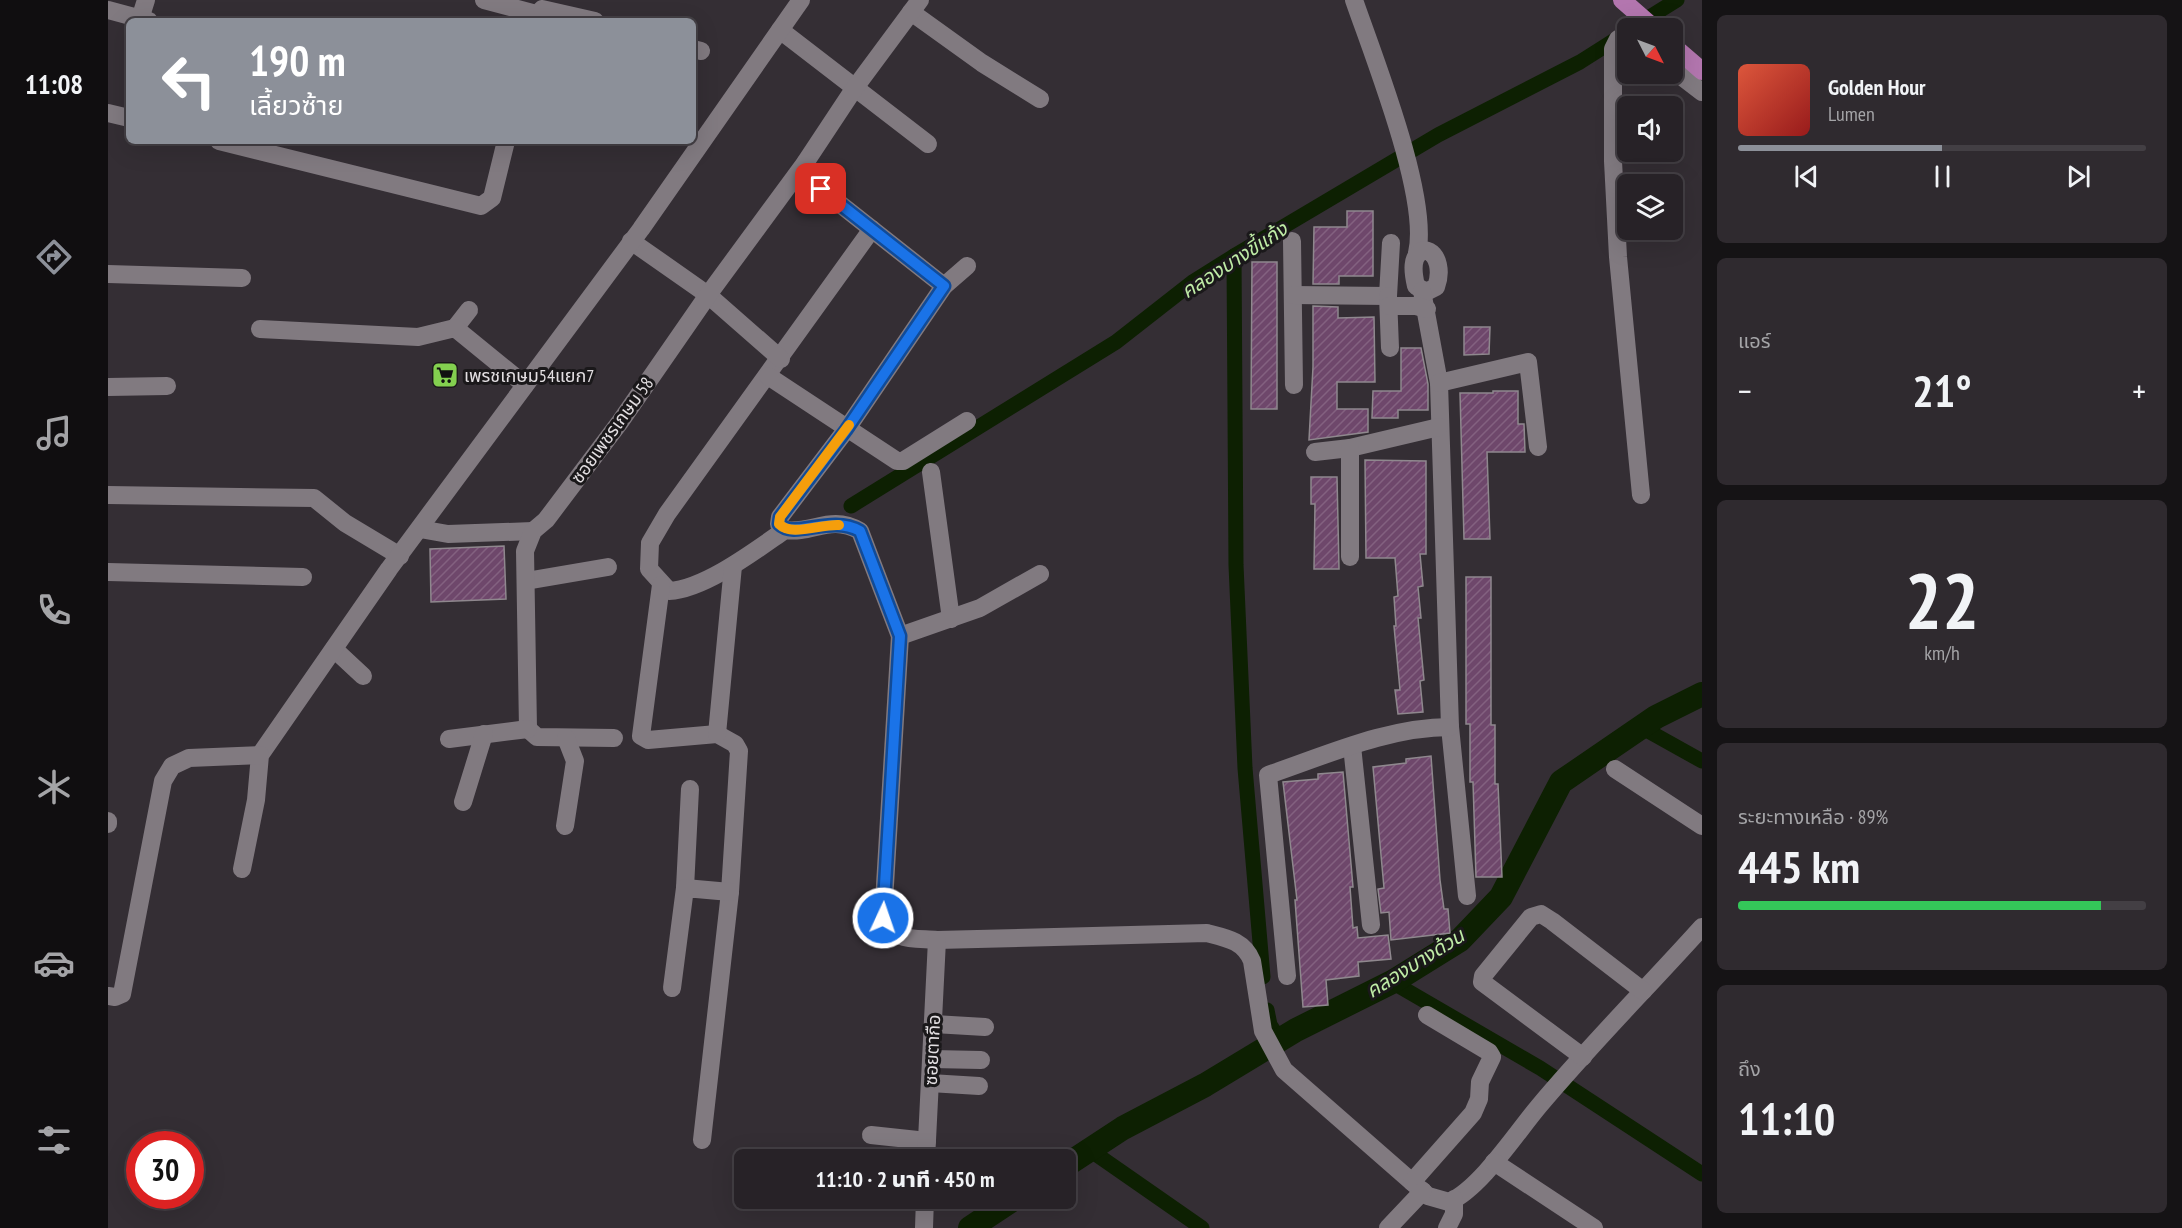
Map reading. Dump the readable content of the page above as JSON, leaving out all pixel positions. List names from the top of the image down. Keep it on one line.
{"streets":{"street":["ซอยเพชรเกษม 58","ซอยตากือ"]},"water":["คลองบางขี้แก้ง","คลองบางด้วน"],"places":{"supermarket":["เพรชเกษม54แยก7"]},"north":"bottom right","page":{"tabs":"11:08","turn":["190 m","เลี้ยวซ้าย"],"song":["Golden Hour","Lumen"],"tile":["แอร์",["22","km/h"],["ระยะทางเหลือ · 89%","445 km"],["ถึง","11:10"]],"heat":["−","21°","+"],"limit":"30","trip":"11:10 · 2 นาที · 450 m"}}
